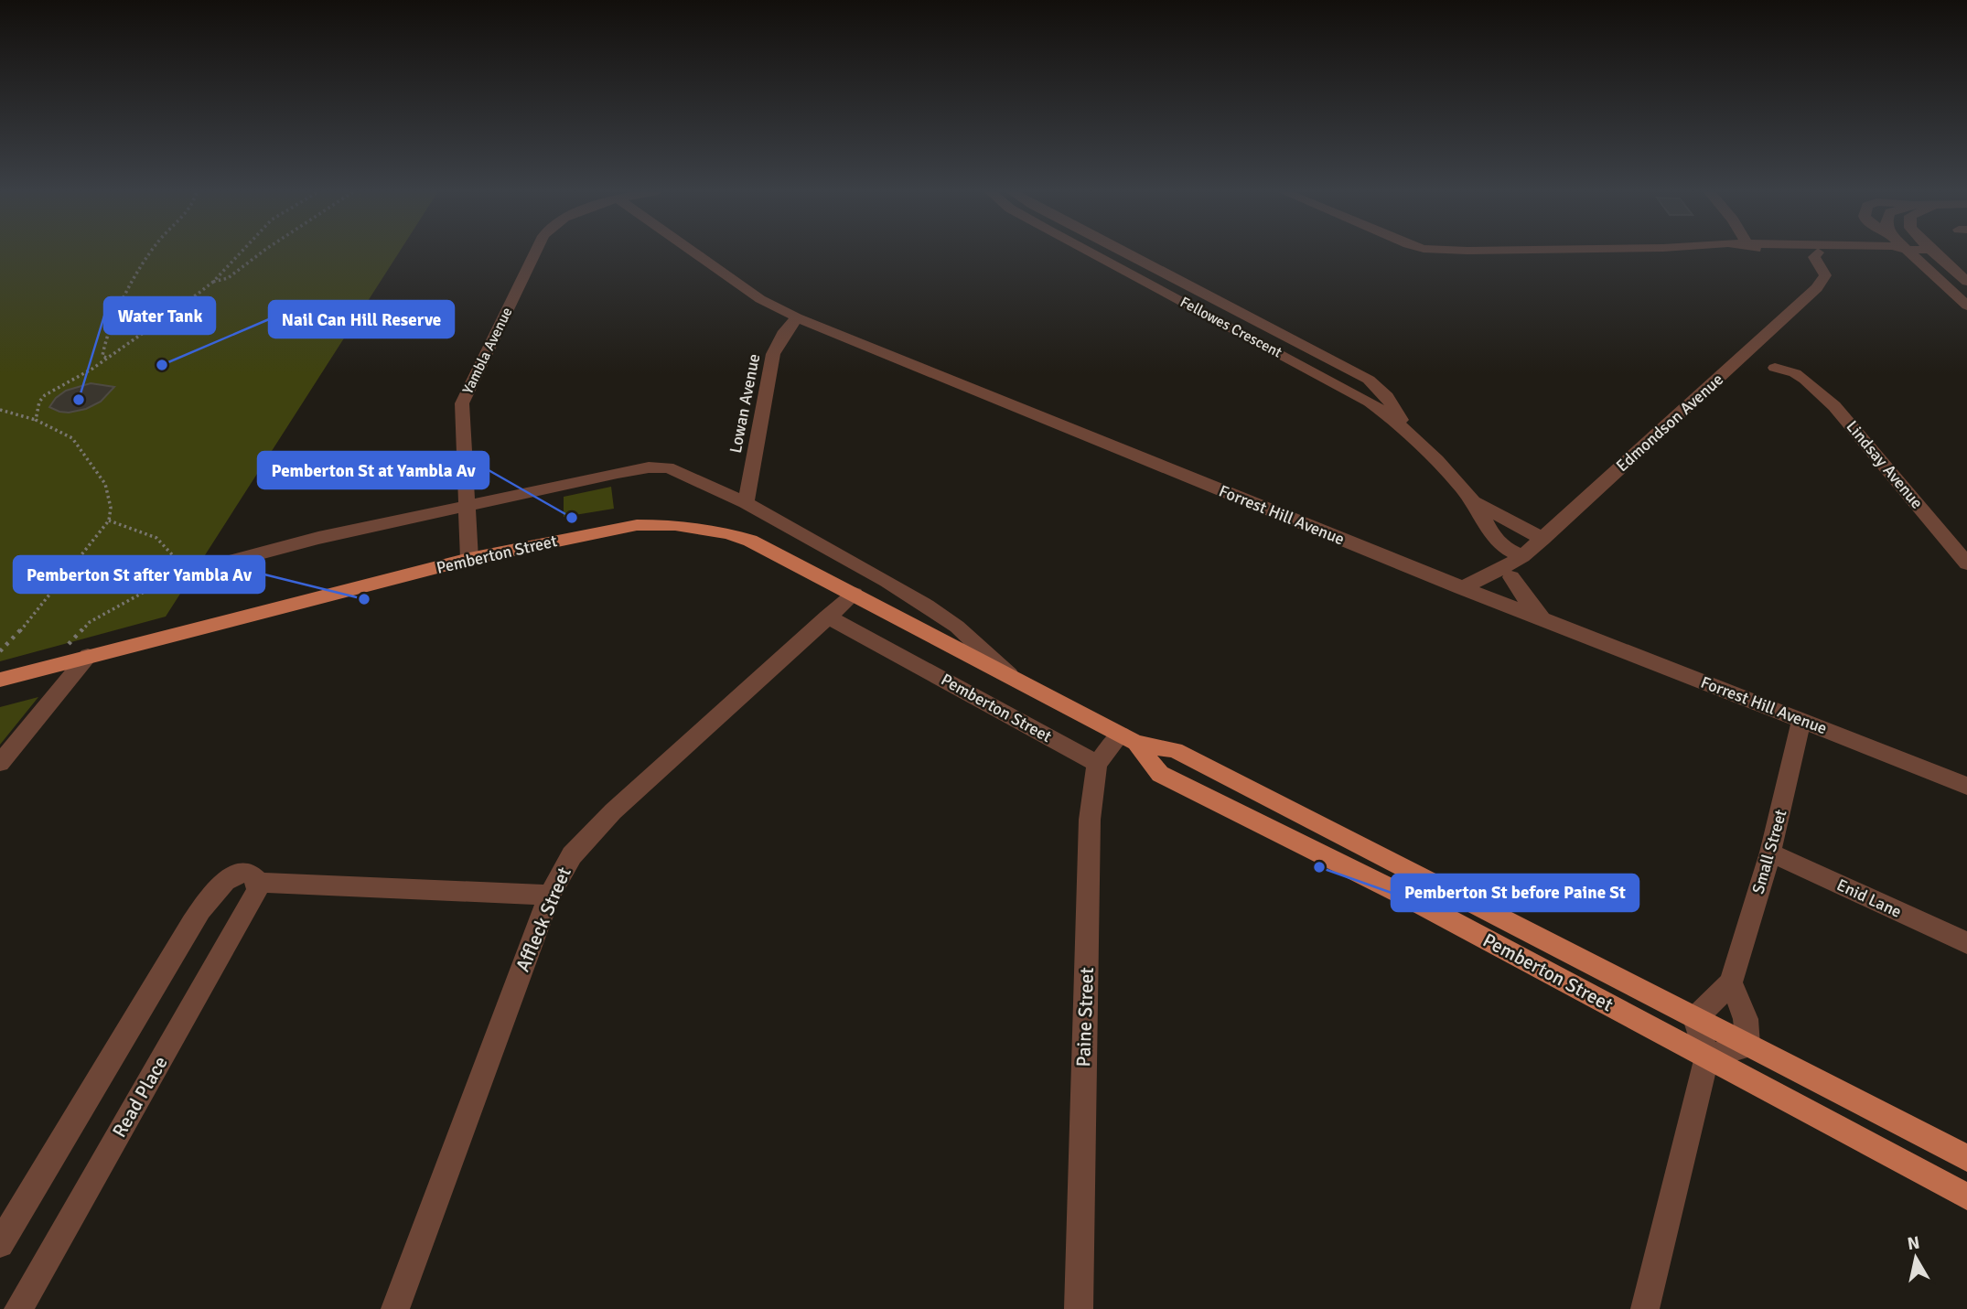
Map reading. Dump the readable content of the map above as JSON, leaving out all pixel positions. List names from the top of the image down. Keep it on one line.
{"streets":{"main road":["Pemberton Street"],"street":["Fellowes Crescent","Yambla Avenue","Lowan Avenue","Edmondson Avenue","Lindsay Avenue","Forrest Hill Avenue","Small Street","Enid Lane","Affleck Street","Paine Street","Read Place"]},"crossings":[["Fellowes Crescent","Edmondson Avenue"],["Yambla Avenue","Pemberton Street"],["Lowan Avenue","Forrest Hill Avenue"],["Lowan Avenue","Pemberton Street"],["Edmondson Avenue","Forrest Hill Avenue"],["Forrest Hill Avenue","Small Street"],["Pemberton Street","Small Street"],["Pemberton Street","Affleck Street"],["Pemberton Street","Paine Street"],["Small Street","Enid Lane"]],"places":["Nail Can Hill Reserve","Water Tank","Pemberton St at Yambla Av","Pemberton St after Yambla Av","Pemberton St before Paine St"],"north":"top"}
